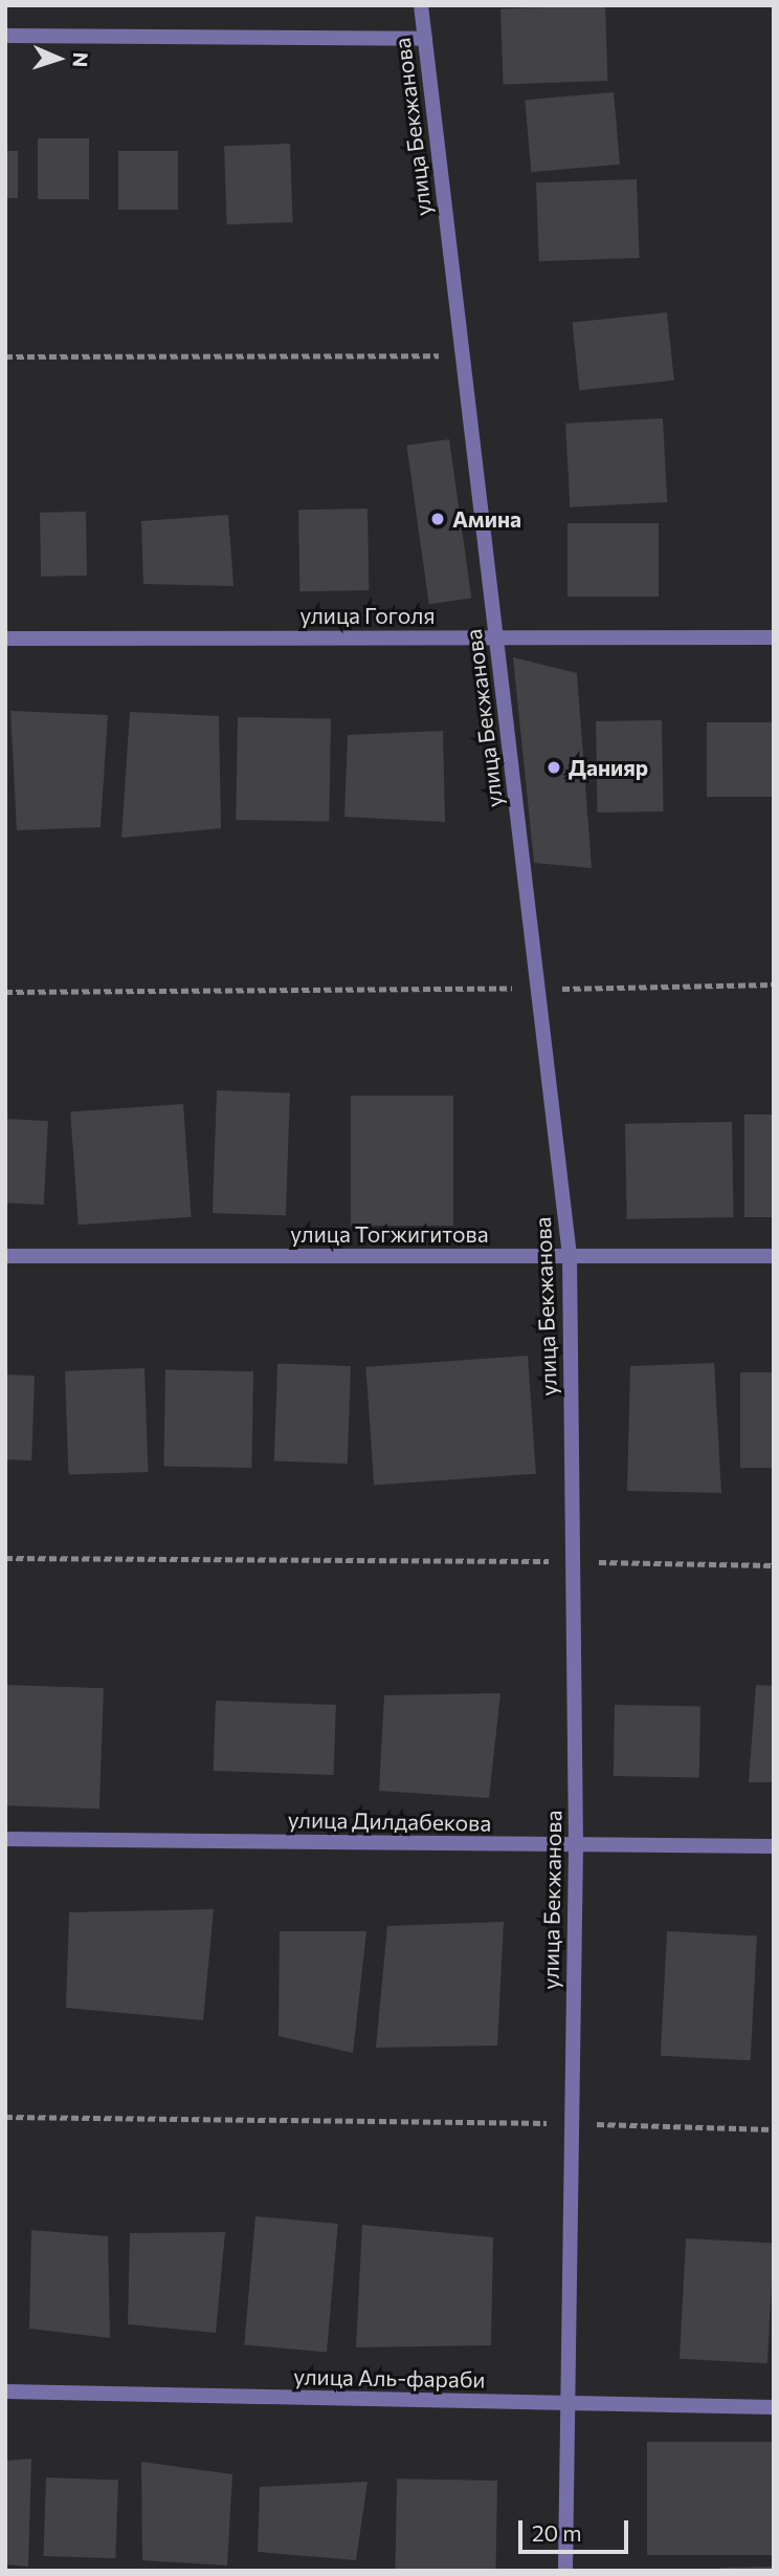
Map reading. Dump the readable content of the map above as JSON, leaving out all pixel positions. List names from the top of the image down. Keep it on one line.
{"streets":{"street":["улица Бекжанова","улица Гоголя","улица Тогжигитова","улица Дилдабекова","улица Аль-фараби"]},"crossings":[["улица Бекжанова","улица Гоголя"],["улица Бекжанова","улица Тогжигитова"],["улица Бекжанова","улица Дилдабекова"],["улица Бекжанова","улица Аль-фараби"]],"places":["Амина","Данияр"],"scale_bar":"20 m","north":"right"}
